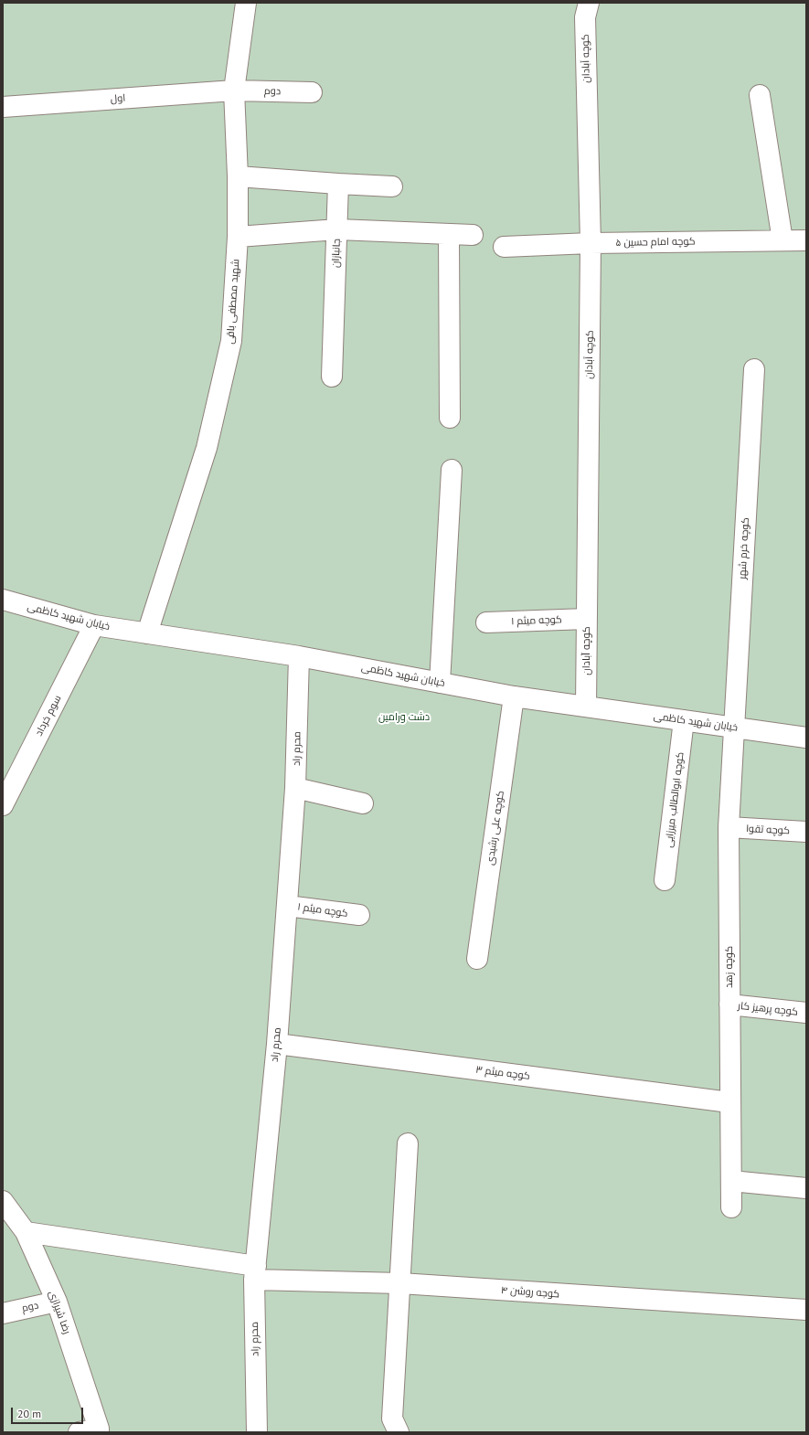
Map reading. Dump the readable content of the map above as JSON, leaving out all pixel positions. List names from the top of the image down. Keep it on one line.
{"streets":{"street":["کوچه آبادان","دوم","اول","کوچه امام حسین ۵","جانبازان","شهید مصطفی باقی","کوچه خرم شهر","خیابان شهید کاظمی","کوچه میثم ۱","سوم خرداد","محرم راد","کوچه ابوالطالب میرزایی","کوچه علی رشیدی","کوچه تقوا","کوچه زهد","کوچه پرهیز کار","کوچه میثم ۳","کوجه روشن ۴","رضا شیرازی"]},"crossings":[["کوچه آبادان","کوچه امام حسین ۵"],["کوچه آبادان","خیابان شهید کاظمی"],["کوچه آبادان","کوچه میثم ۱"],["دوم","اول"],["دوم","شهید مصطفی باقی"],["دوم","رضا شیرازی"],["اول","شهید مصطفی باقی"],["شهید مصطفی باقی","خیابان شهید کاظمی"],["کوچه خرم شهر","خیابان شهید کاظمی"],["کوچه خرم شهر","کوچه زهد"],["خیابان شهید کاظمی","سوم خرداد"],["خیابان شهید کاظمی","محرم راد"],["خیابان شهید کاظمی","کوچه ابوالطالب میرزایی"],["خیابان شهید کاظمی","کوچه علی رشیدی"],["خیابان شهید کاظمی","کوچه زهد"],["کوچه میثم ۱","محرم راد"],["محرم راد","کوچه میثم ۳"],["محرم راد","کوجه روشن ۴"],["کوچه تقوا","کوچه زهد"],["کوچه زهد","کوچه پرهیز کار"],["کوچه زهد","کوچه میثم ۳"],["کوجه روشن ۴","رضا شیرازی"]],"parks":["دشت ورامین"],"scale_bar":"20 m"}
